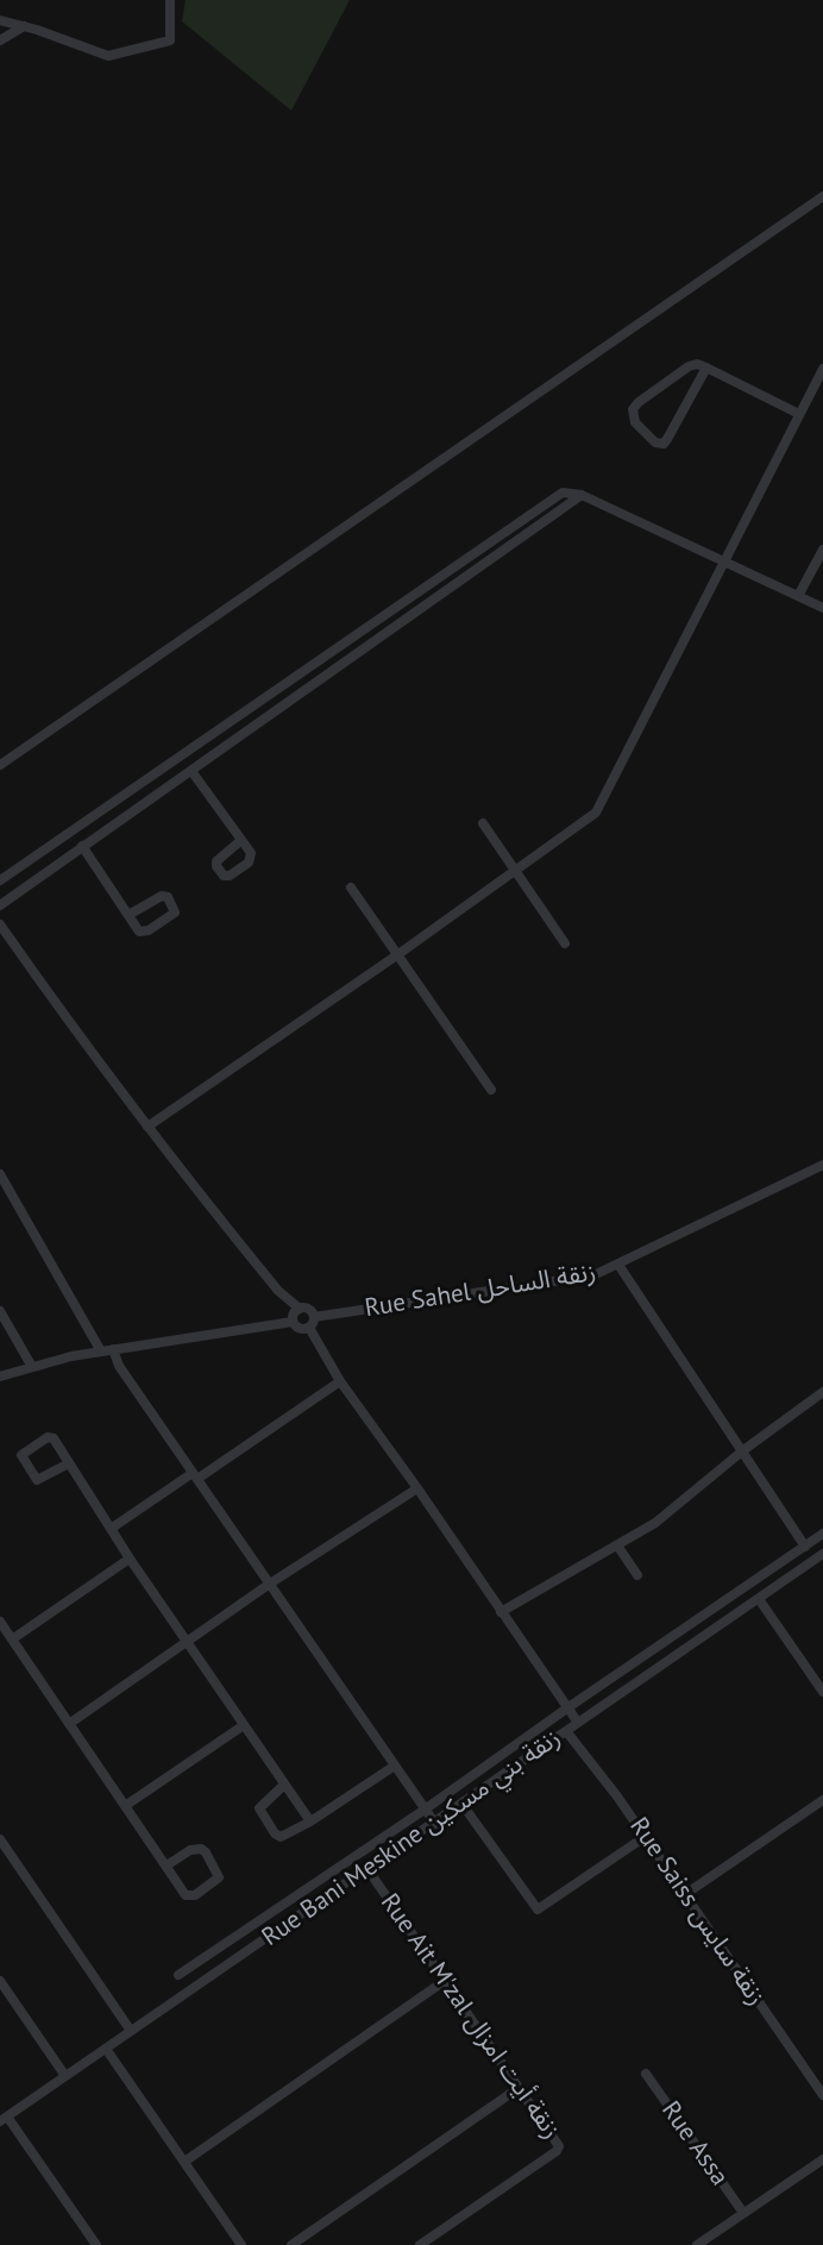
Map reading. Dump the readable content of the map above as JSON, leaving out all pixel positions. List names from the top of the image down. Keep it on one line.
{"streets":{"street":["Rue Sahel زنقة الساحل","Rue Bani Meskine زنقة بني مسكين","Rue Saiss زنقة سايس","Rue Ait M'zal زنقة أيت امزال","Rue Assa"]},"crossings":[["Rue Bani Meskine زنقة بني مسكين","Rue Saiss زنقة سايس"],["Rue Bani Meskine زنقة بني مسكين","Rue Ait M'zal زنقة أيت امزال"]]}
